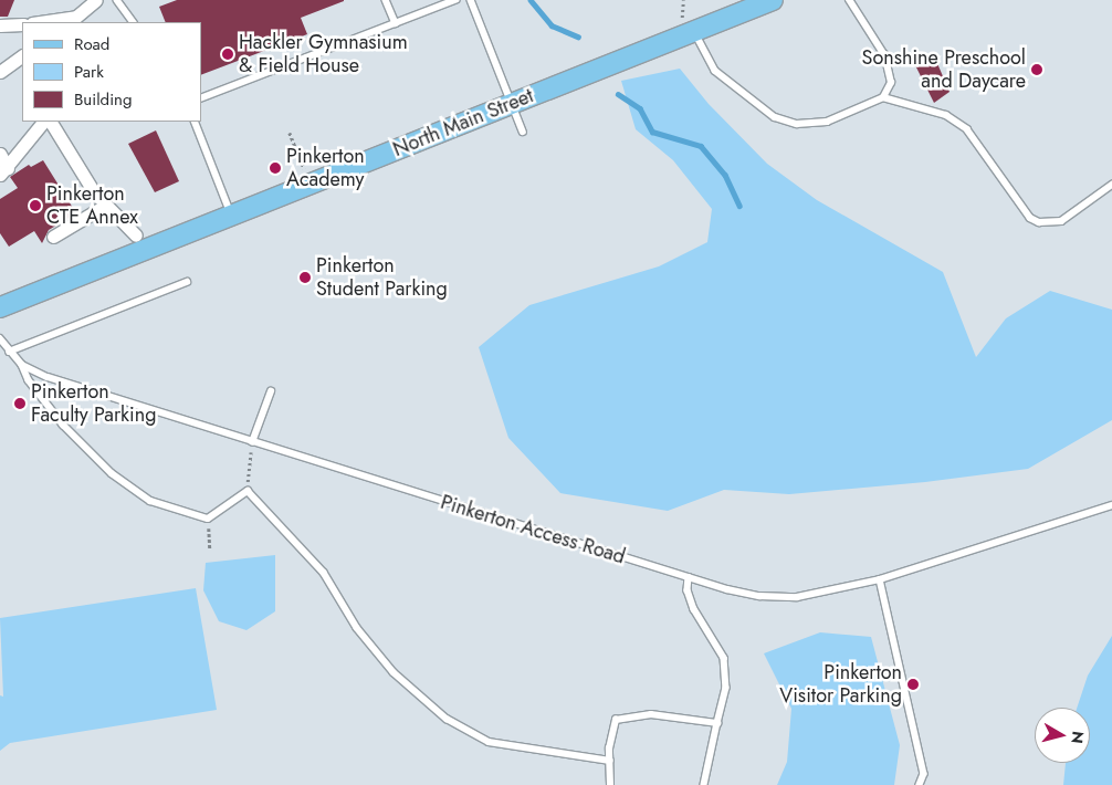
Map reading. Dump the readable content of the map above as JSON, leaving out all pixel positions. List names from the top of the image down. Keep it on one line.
{"streets":{"main road":["North Main Street"],"lane":["Pinkerton Access Road"]},"places":["Hackler Gymnasium & Field House","Sonshine Preschool and Daycare","Pinkerton Academy","Pinkerton CTE Annex","Pinkerton Student Parking","Pinkerton Faculty Parking","Pinkerton Visitor Parking"],"legend":["Road","Park","Building"],"north":"right"}
